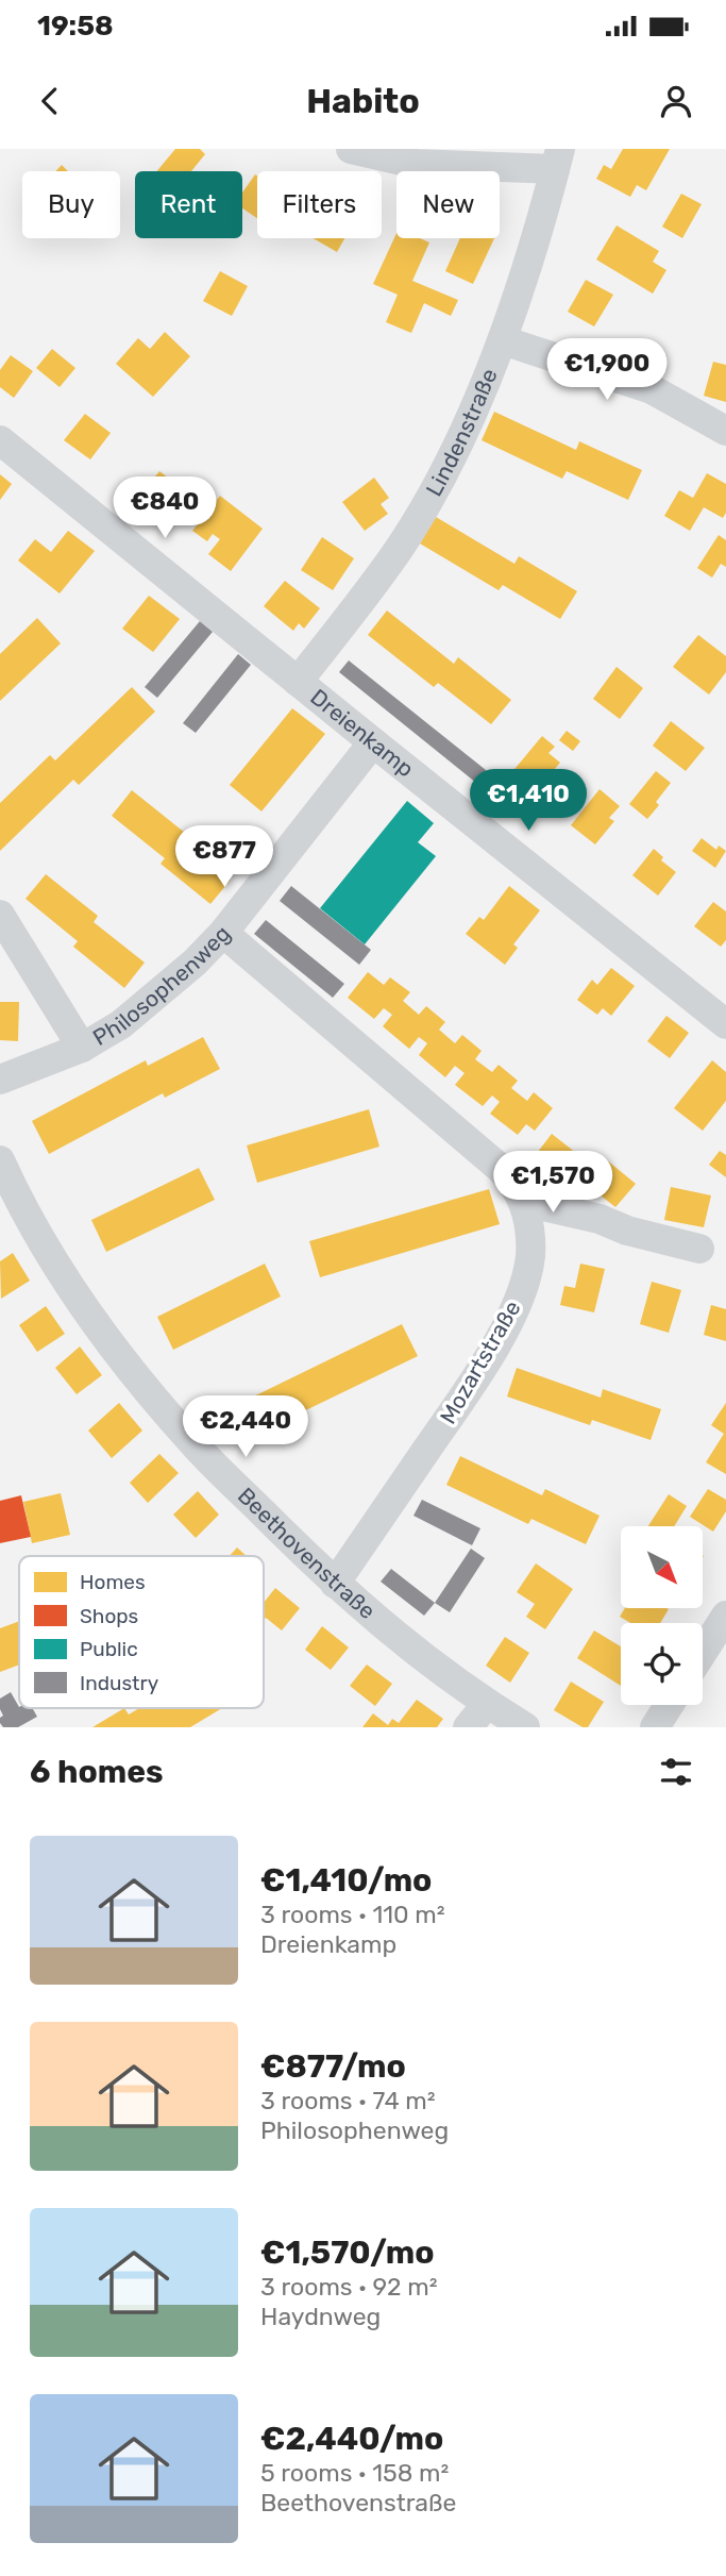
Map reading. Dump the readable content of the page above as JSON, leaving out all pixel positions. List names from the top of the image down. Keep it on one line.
{"streets":{"street":["Lindenstraße","Dreienkamp","Philosophenweg","Mozartstraße","Beethovenstraße"]},"crossings":[["Lindenstraße","Dreienkamp"],["Dreienkamp","Philosophenweg"],["Philosophenweg","Mozartstraße"],["Mozartstraße","Beethovenstraße"]],"legend":["Homes","Shops","Public","Industry"],"north":"bottom right","page":{"status":"19:58","header":"Habito","chip":["Buy","Rent","Filters","New"],"price":["€1,900","€840","€1,410","€877","€1,570","€2,440"],"heading":"6 homes","list":[{"name":"€1,410/mo","note":"3 rooms · 110 m² · Dreienkamp"},{"name":"€877/mo","note":"3 rooms · 74 m² · Philosophenweg"},{"name":"€1,570/mo","note":"3 rooms · 92 m² · Haydnweg"},{"name":"€2,440/mo","note":"5 rooms · 158 m² · Beethovenstraße"}]}}
